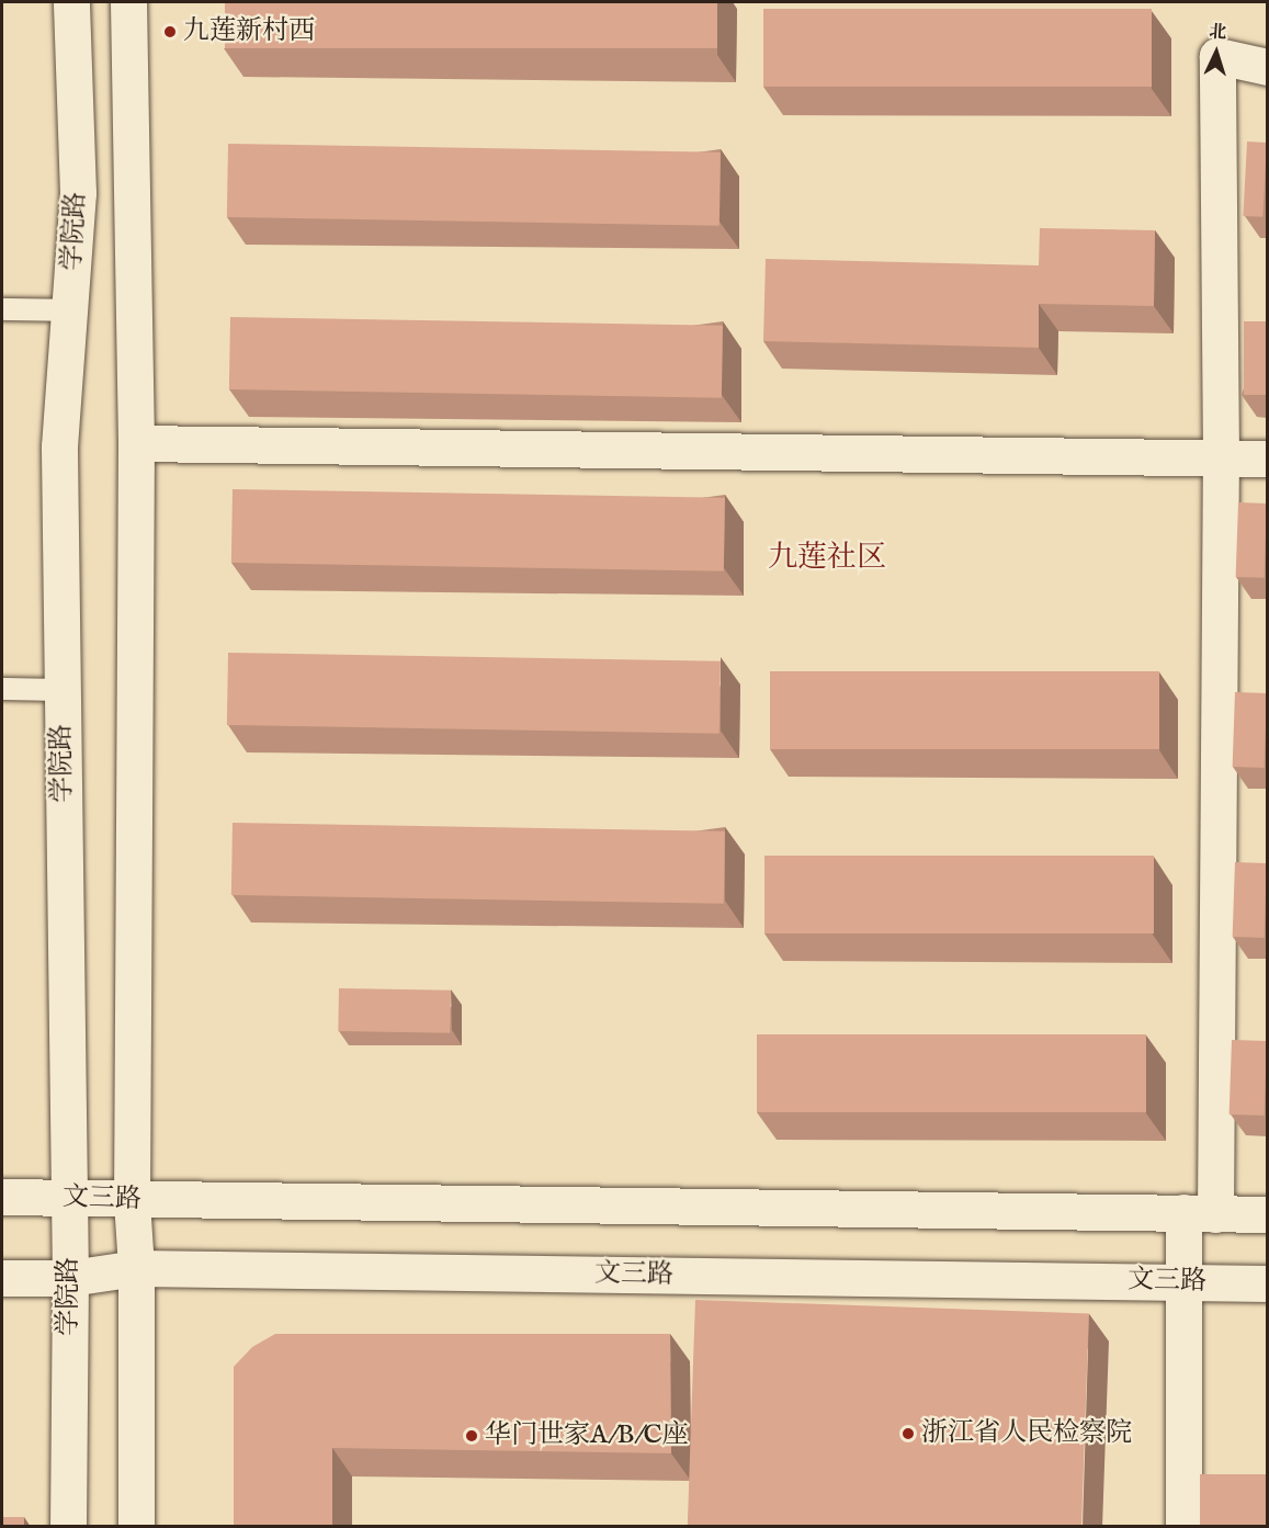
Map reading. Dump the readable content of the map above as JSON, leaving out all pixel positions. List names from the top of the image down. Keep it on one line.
{"streets":{"main road":["学院路","文三路"]},"crossings":[["学院路","文三路"]],"districts":["九莲社区"],"places":["九莲新村西","浙江省人民检察院","华门世家A/B/C座"],"north":"top"}
